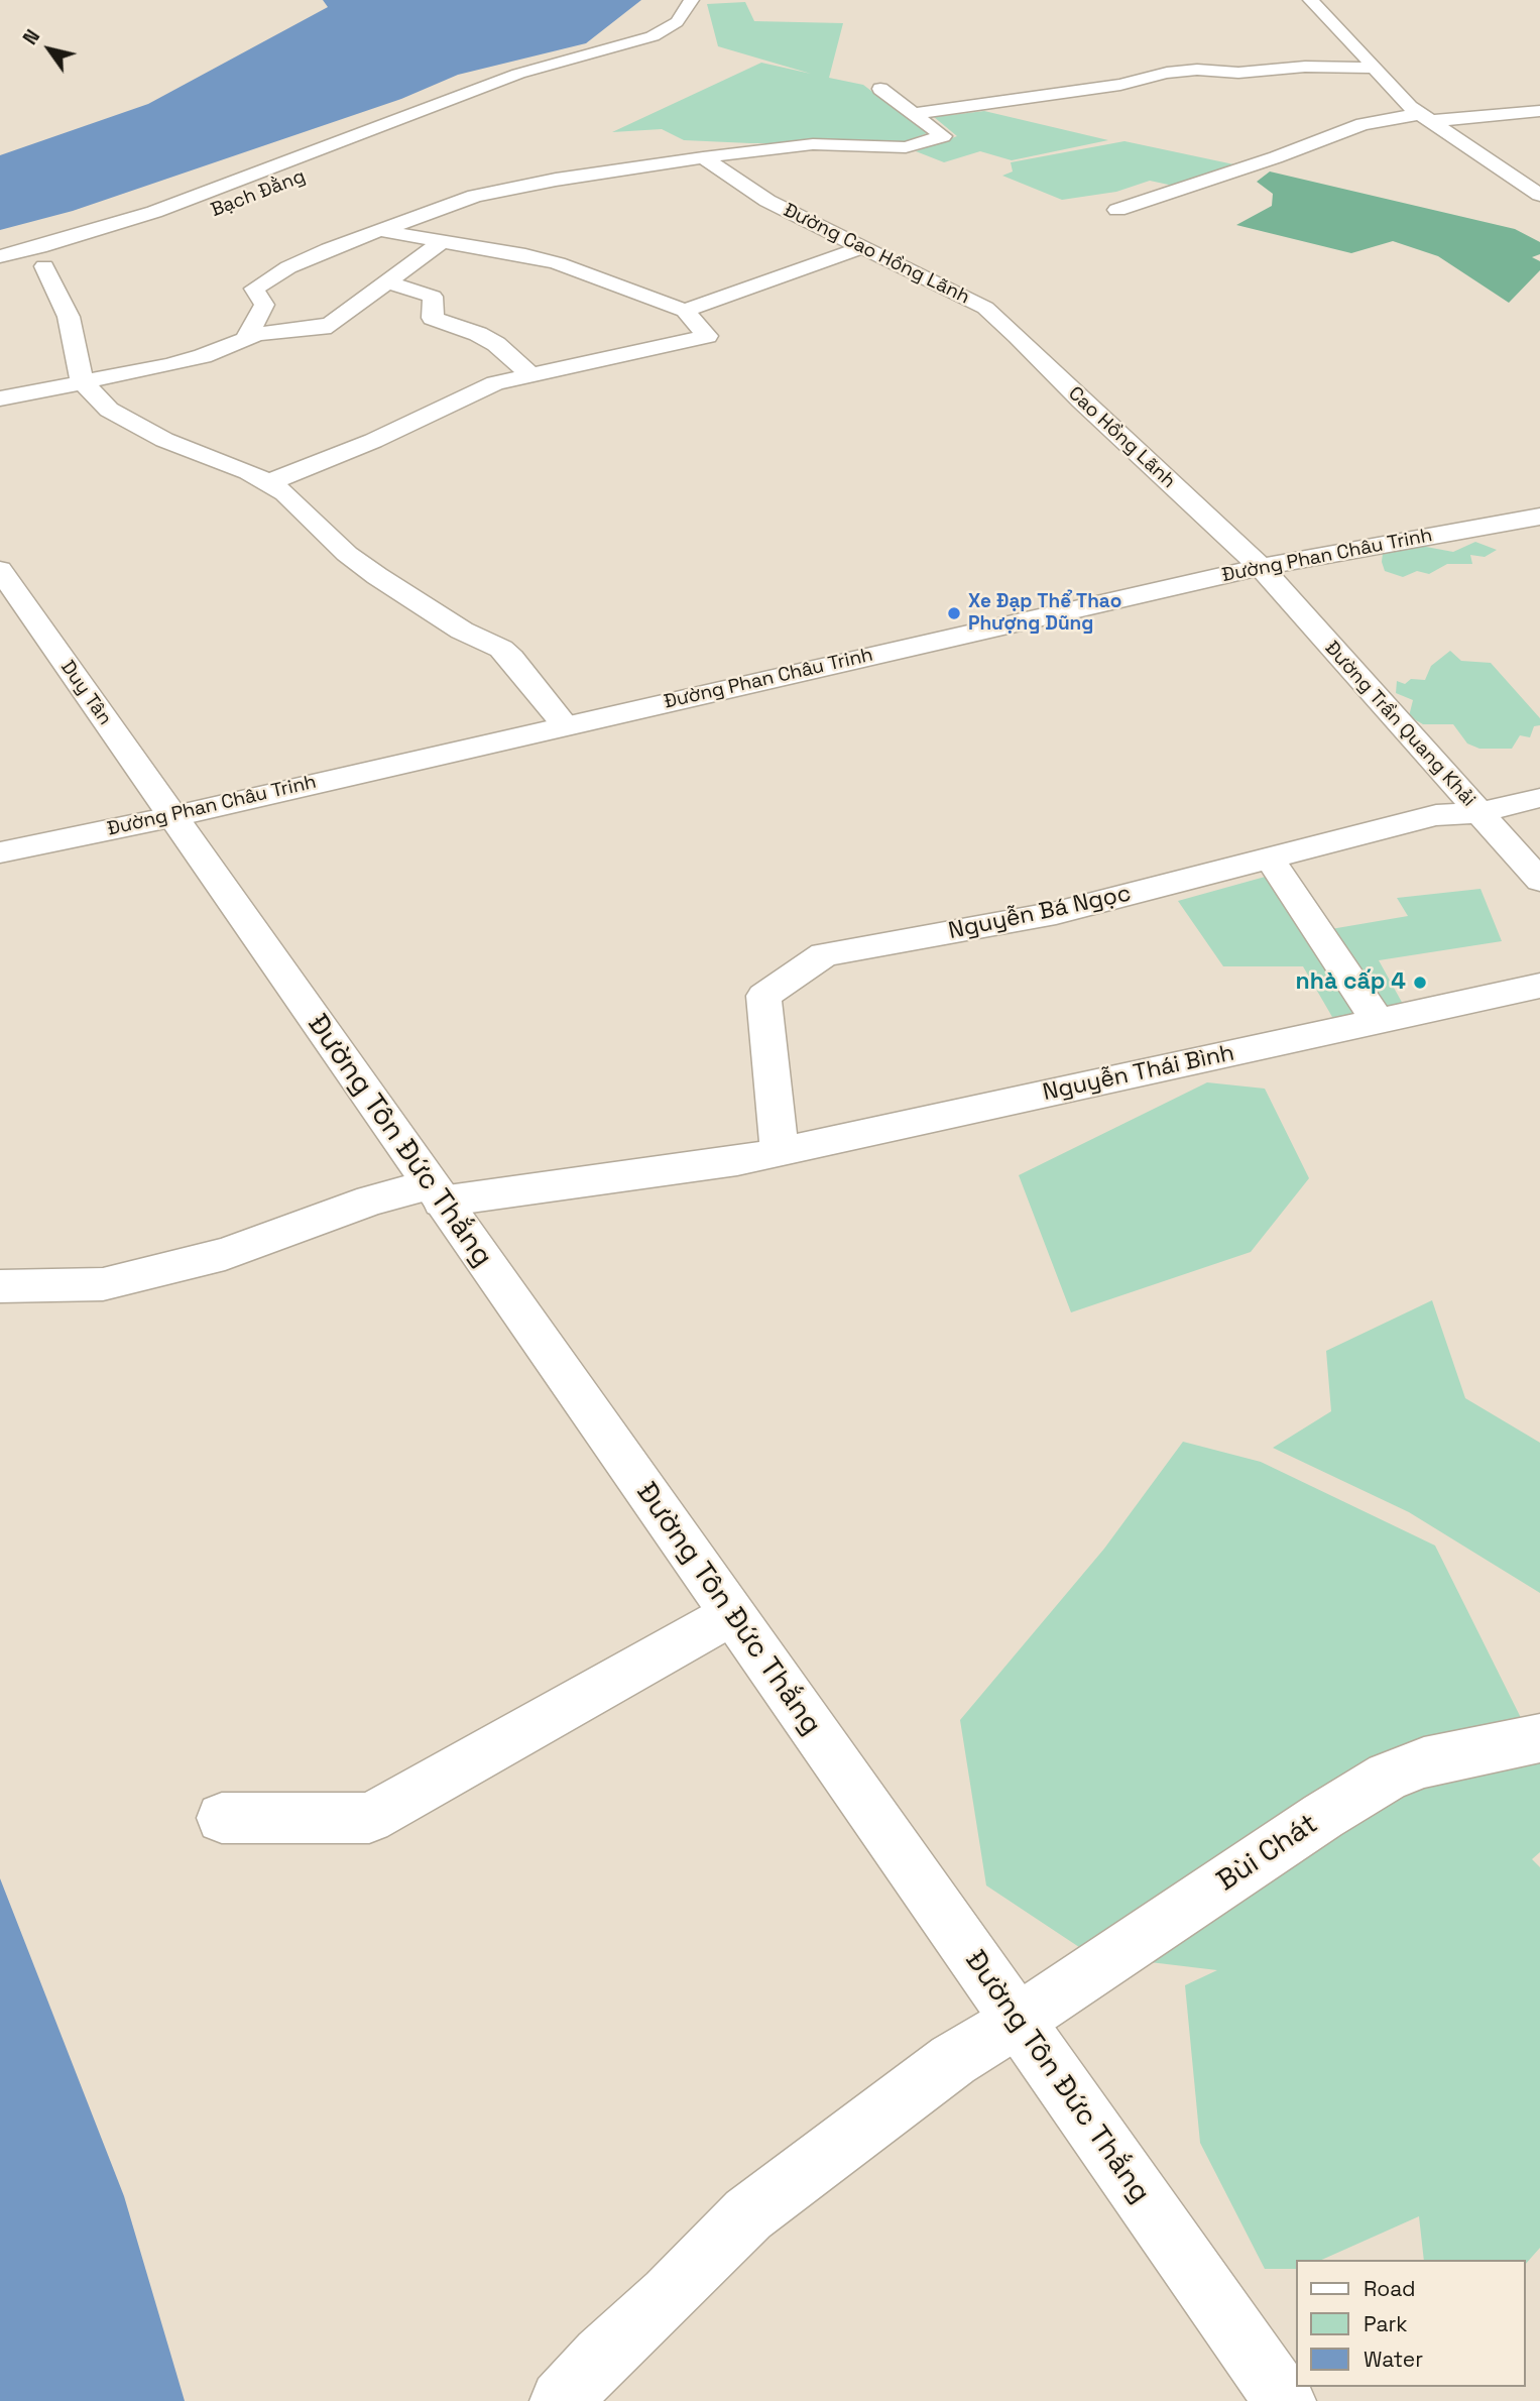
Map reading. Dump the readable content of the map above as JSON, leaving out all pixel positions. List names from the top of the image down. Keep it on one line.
{"streets":{"street":["Bạch Đằng","Đường Cao Hồng Lãnh","Cao Hồng Lãnh","Đường Phan Châu Trinh","Duy Tân","Đường Trần Quang Khải","Nguyễn Bá Ngọc","Nguyễn Thái Bình","Đường Tôn Đức Thắng","Bùi Chát"]},"crossings":[["Đường Cao Hồng Lãnh","Cao Hồng Lãnh"],["Cao Hồng Lãnh","Đường Phan Châu Trinh"],["Cao Hồng Lãnh","Đường Trần Quang Khải"],["Đường Phan Châu Trinh","Duy Tân"],["Đường Phan Châu Trinh","Đường Trần Quang Khải"],["Đường Phan Châu Trinh","Đường Tôn Đức Thắng"],["Duy Tân","Đường Tôn Đức Thắng"],["Đường Trần Quang Khải","Nguyễn Bá Ngọc"],["Nguyễn Bá Ngọc","Nguyễn Thái Bình"],["Nguyễn Thái Bình","Đường Tôn Đức Thắng"],["Đường Tôn Đức Thắng","Bùi Chát"]],"places":["Xe Đạp Thể Thao Phượng Dũng","nhà cấp 4"],"legend":["Road","Park","Water"],"north":"top left"}
